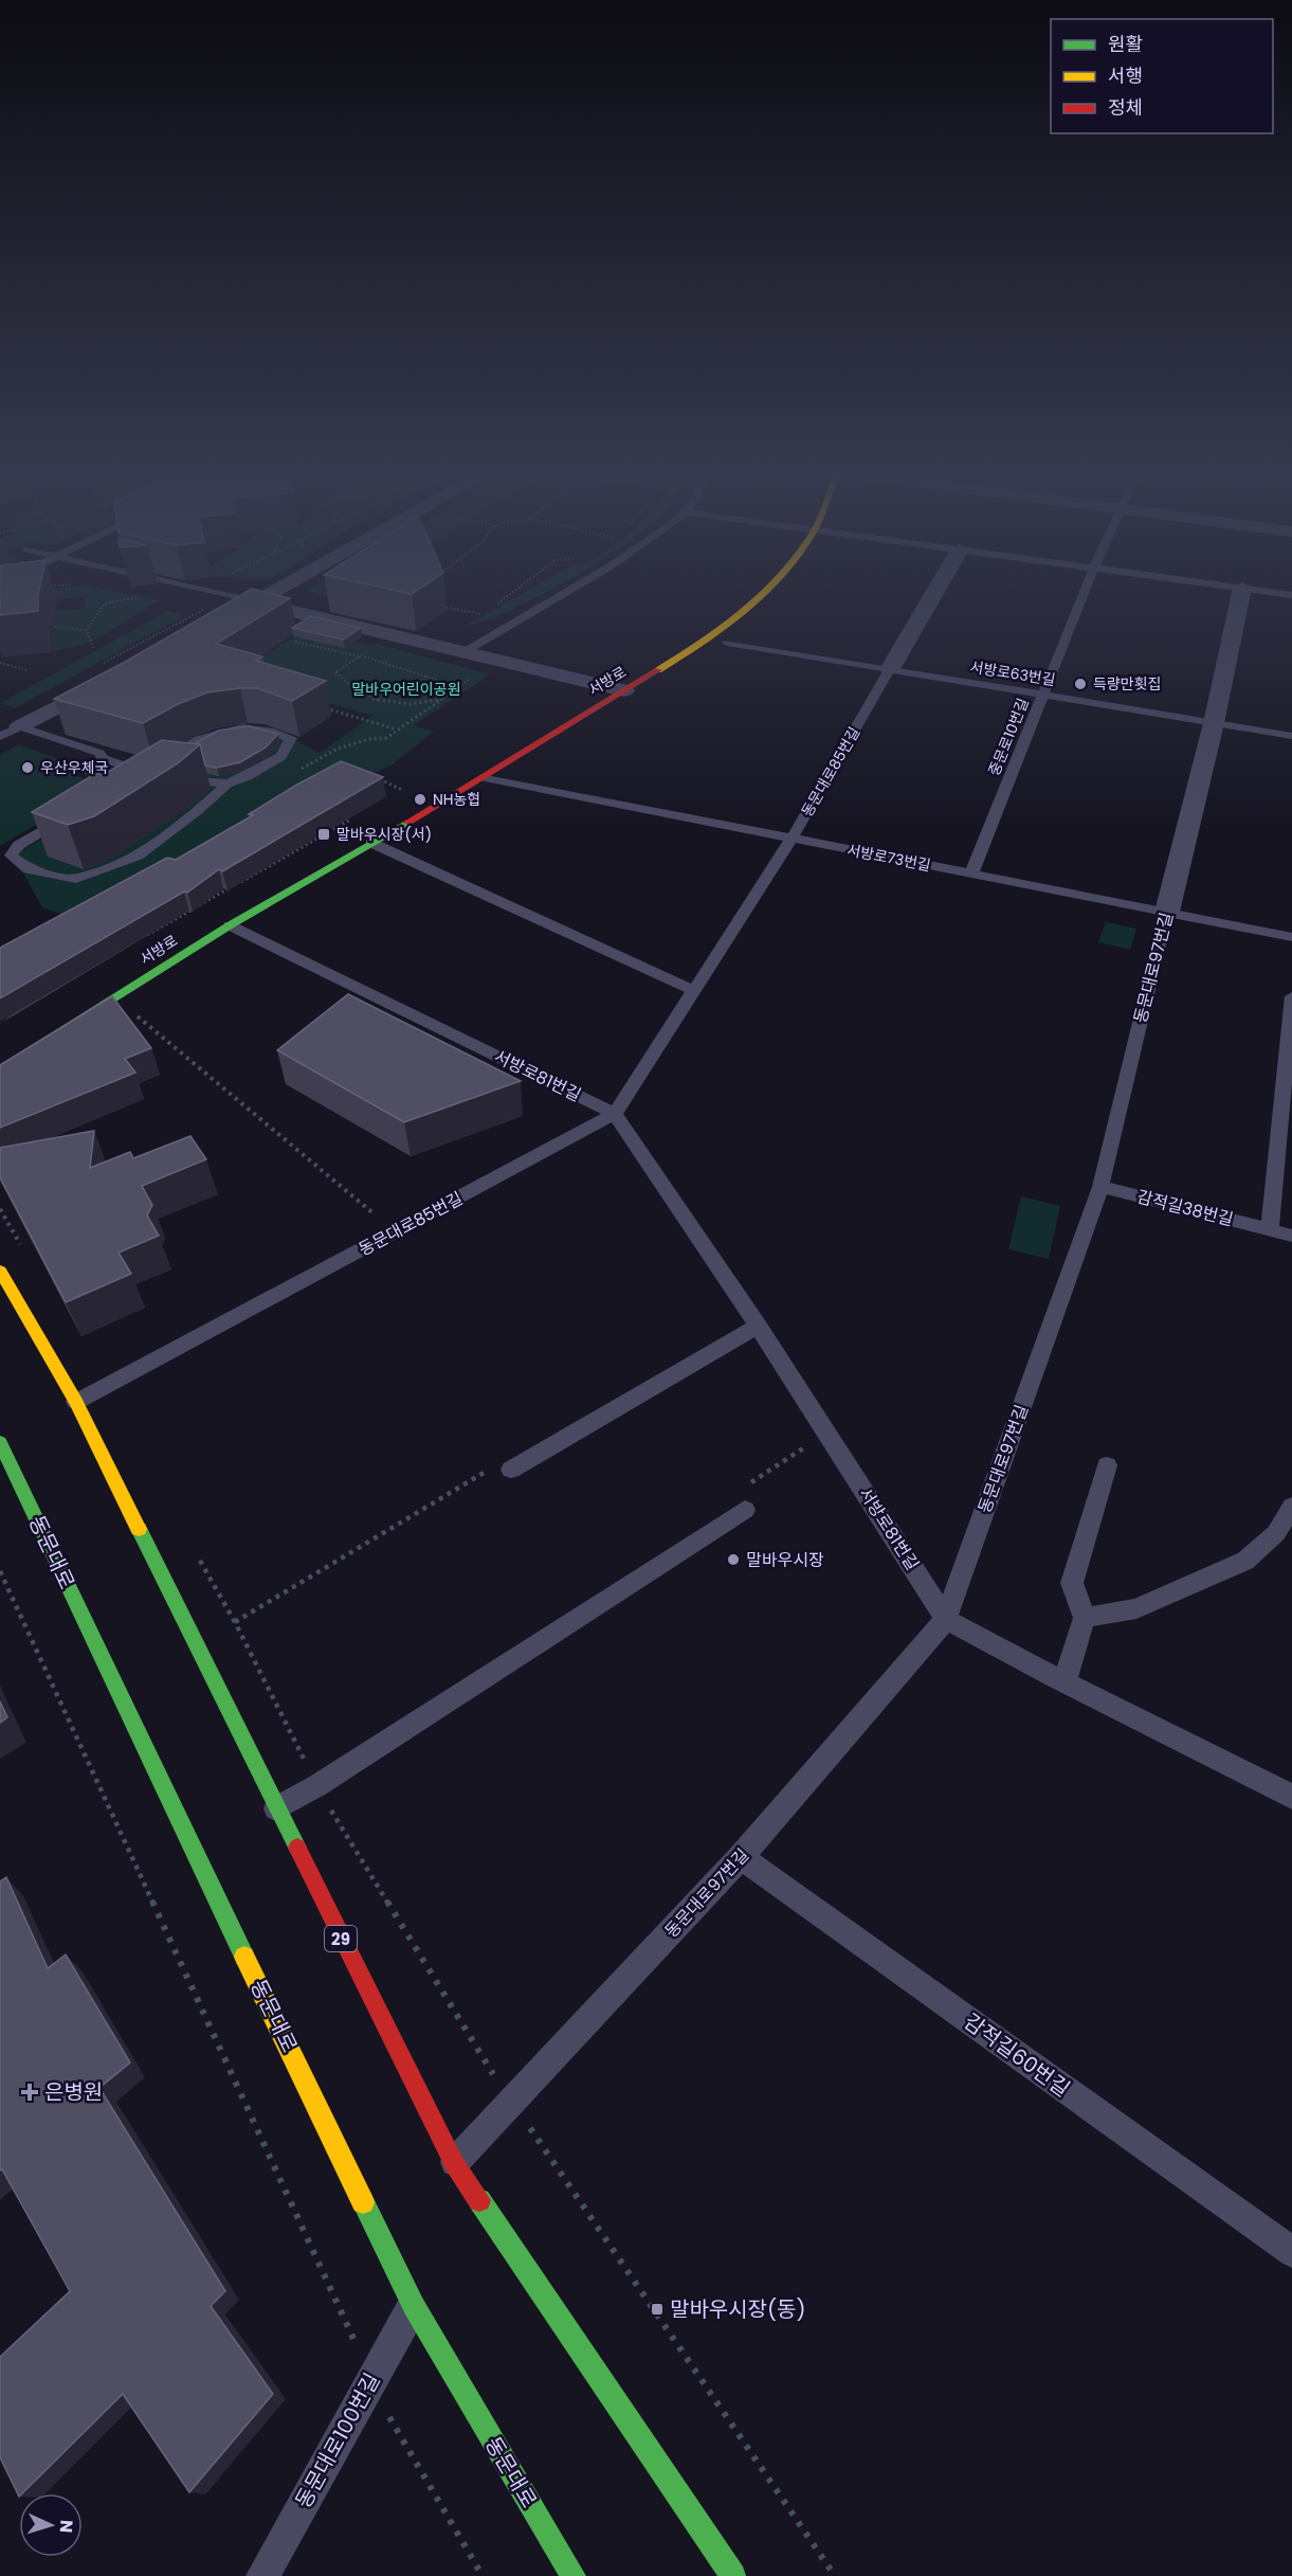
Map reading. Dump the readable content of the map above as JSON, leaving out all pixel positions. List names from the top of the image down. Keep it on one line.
{"streets":{"main road":["서방로","동문대로","29"],"street":["동문대로85번길","동문대로97번길"],"lane":["서방로63번길","중문로10번길","서방로73번길","서방로81번길","감적길38번길","감적길60번길","동문대로100번길"]},"crossings":[["서방로63번길","중문로10번길"],["서방로63번길","동문대로85번길"],["서방로63번길","동문대로97번길"],["서방로","서방로73번길"],["서방로","서방로81번길"],["중문로10번길","서방로73번길"],["동문대로85번길","서방로73번길"],["동문대로85번길","서방로81번길"],["동문대로85번길","29"],["서방로73번길","동문대로97번길"],["동문대로97번길","서방로81번길"],["동문대로97번길","감적길38번길"],["동문대로97번길","29"],["동문대로97번길","감적길60번길"],["동문대로","동문대로100번길"]],"parks":["말바우어린이공원"],"places":{"other":["득량만횟집","우산우체국","NH농협","말바우시장"],"transit":["말바우시장(서)","말바우시장(동)"],"health":["은병원"]},"legend":["원활","서행","정체"],"north":"right"}
